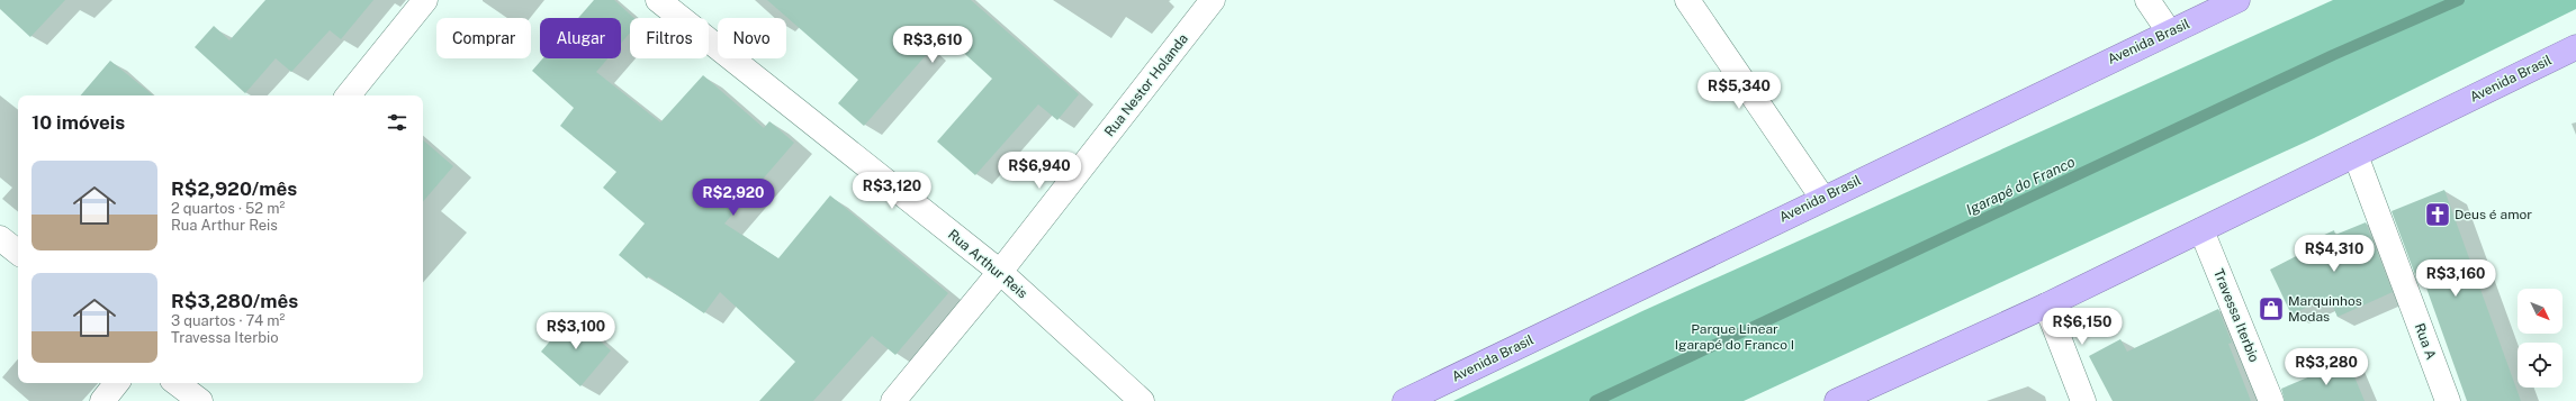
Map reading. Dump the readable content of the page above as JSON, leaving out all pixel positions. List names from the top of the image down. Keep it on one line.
{"streets":{"highway":["Avenida Brasil"],"street":["Rua Nestor Holanda","Rua Arthur Reis","Travessa Iterbio","Rua A"]},"crossings":[["Avenida Brasil","Travessa Iterbio"],["Avenida Brasil","Rua A"],["Rua Nestor Holanda","Rua Arthur Reis"]],"water":["Igarapé do Franco"],"parks":["Parque Linear Igarapé do Franco I"],"places":{"church":["Deus é amor"],"shop":["Marquinhos Modas"]},"north":"bottom right","page":{"chip":["Comprar","Alugar","Filtros","Novo"],"price":["R$3,610","R$5,340","R$6,940","R$3,120","R$2,920","R$4,310","R$3,160","R$6,150","R$3,100","R$3,280"],"heading":"10 imóveis","list":[{"name":"R$2,920/mês","note":"2 quartos · 52 m² · Rua Arthur Reis"},{"name":"R$3,280/mês","note":"3 quartos · 74 m² · Travessa Iterbio"}]}}
